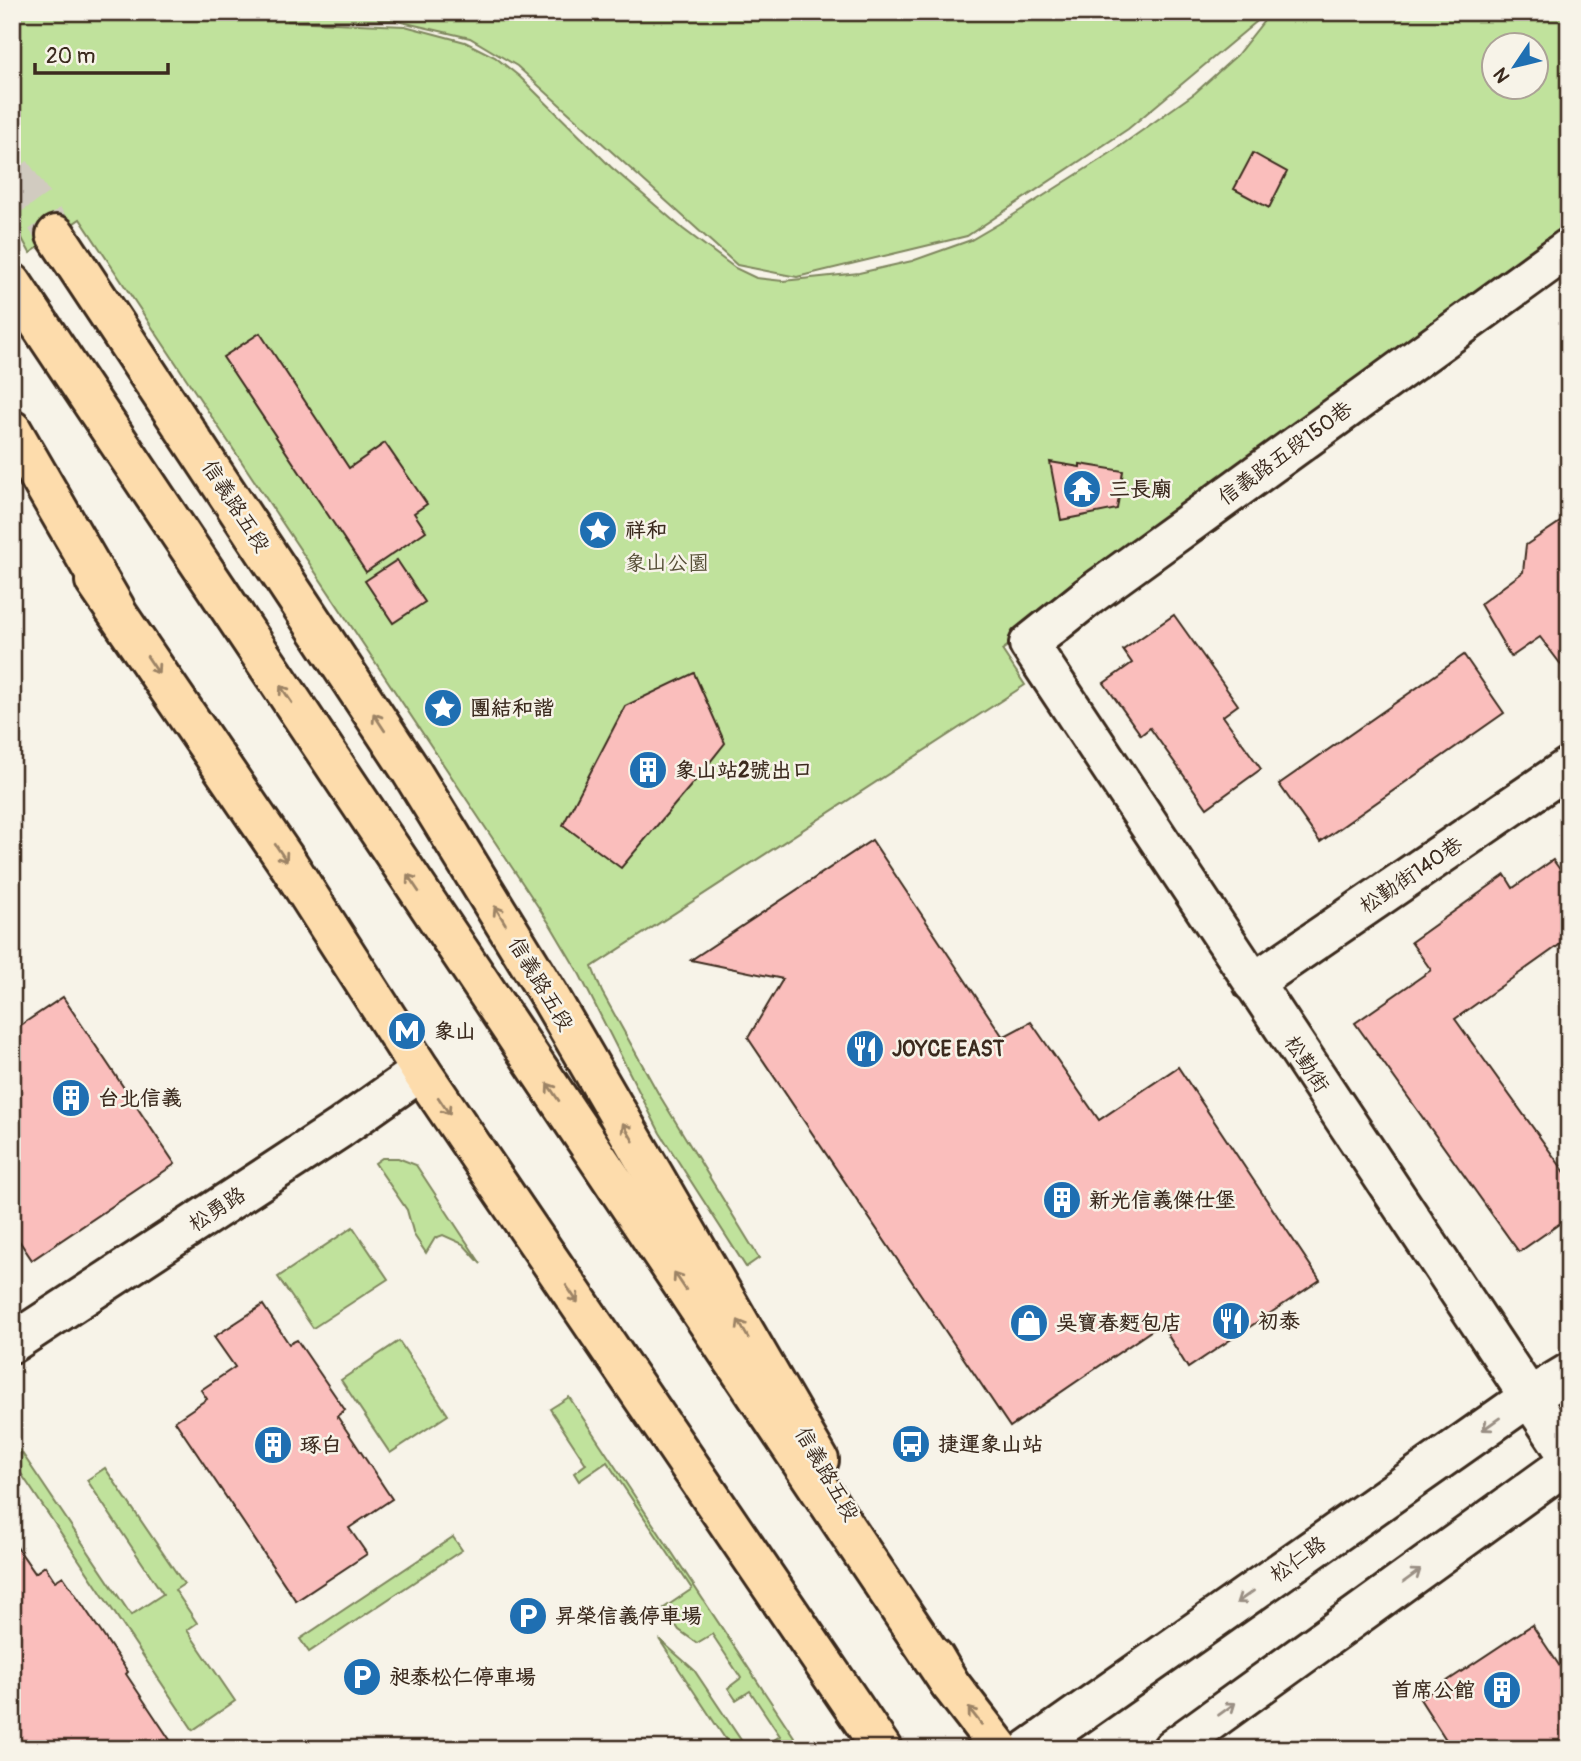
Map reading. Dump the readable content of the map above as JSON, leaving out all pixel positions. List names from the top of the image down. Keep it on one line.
{"streets":{"main road":["信義路五段"],"street":["信義路五段150巷","松勤街140巷","松勤街","松勇路","松仁路"]},"crossings":[["信義路五段150巷","松勤街"],["松勤街140巷","松勤街"],["松勤街","松仁路"]],"parks":["象山公園"],"places":{"temple":["三長廟"],"place":["祥和","團結和諧"],"building":["象山站2號出口","台北信義","新光信義傑仕堡","琢白","首席公館"],"metro station":["象山"],"restaurant":["JOYCE EAST","初泰"],"shop":["吳寶春麫包店"],"bus stop":["捷運象山站"],"parking":["昇榮信義停車場","昶泰松仁停車場"]},"scale_bar":"20 m","north":"bottom left"}
